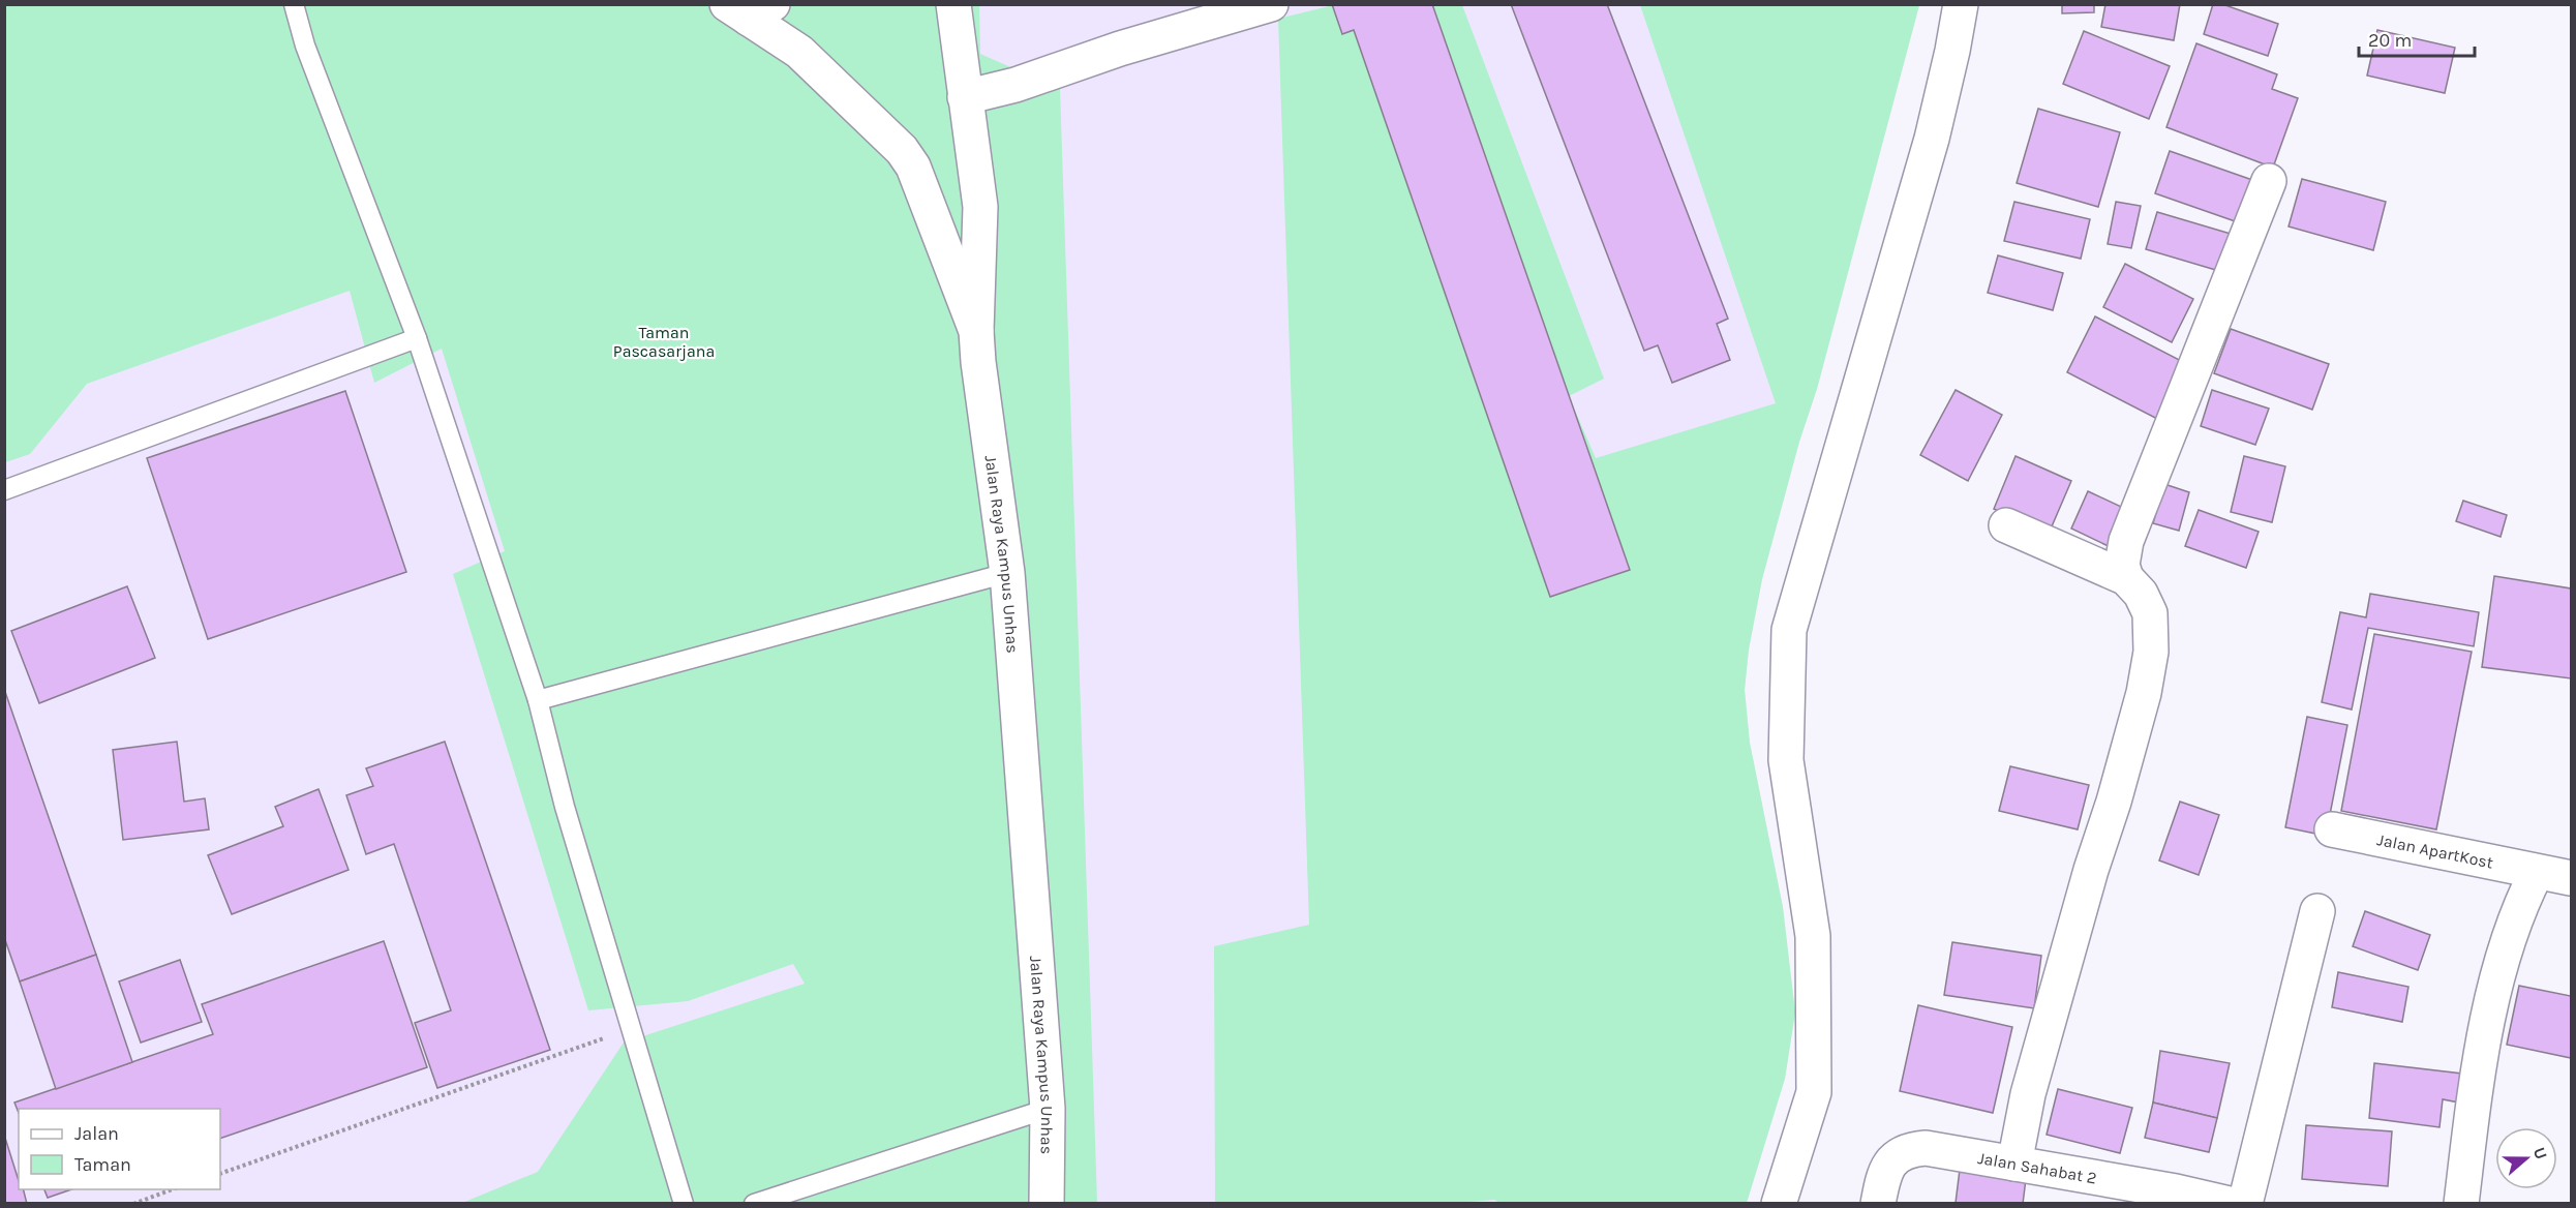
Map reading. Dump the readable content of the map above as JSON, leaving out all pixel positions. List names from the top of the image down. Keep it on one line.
{"streets":{"street":["Jalan Raya Kampus Unhas","Jalan ApartKost","Jalan Sahabat 2"]},"parks":["Taman Pascasarjana"],"legend":["Jalan","Taman"],"scale_bar":"20 m","north":"right"}
